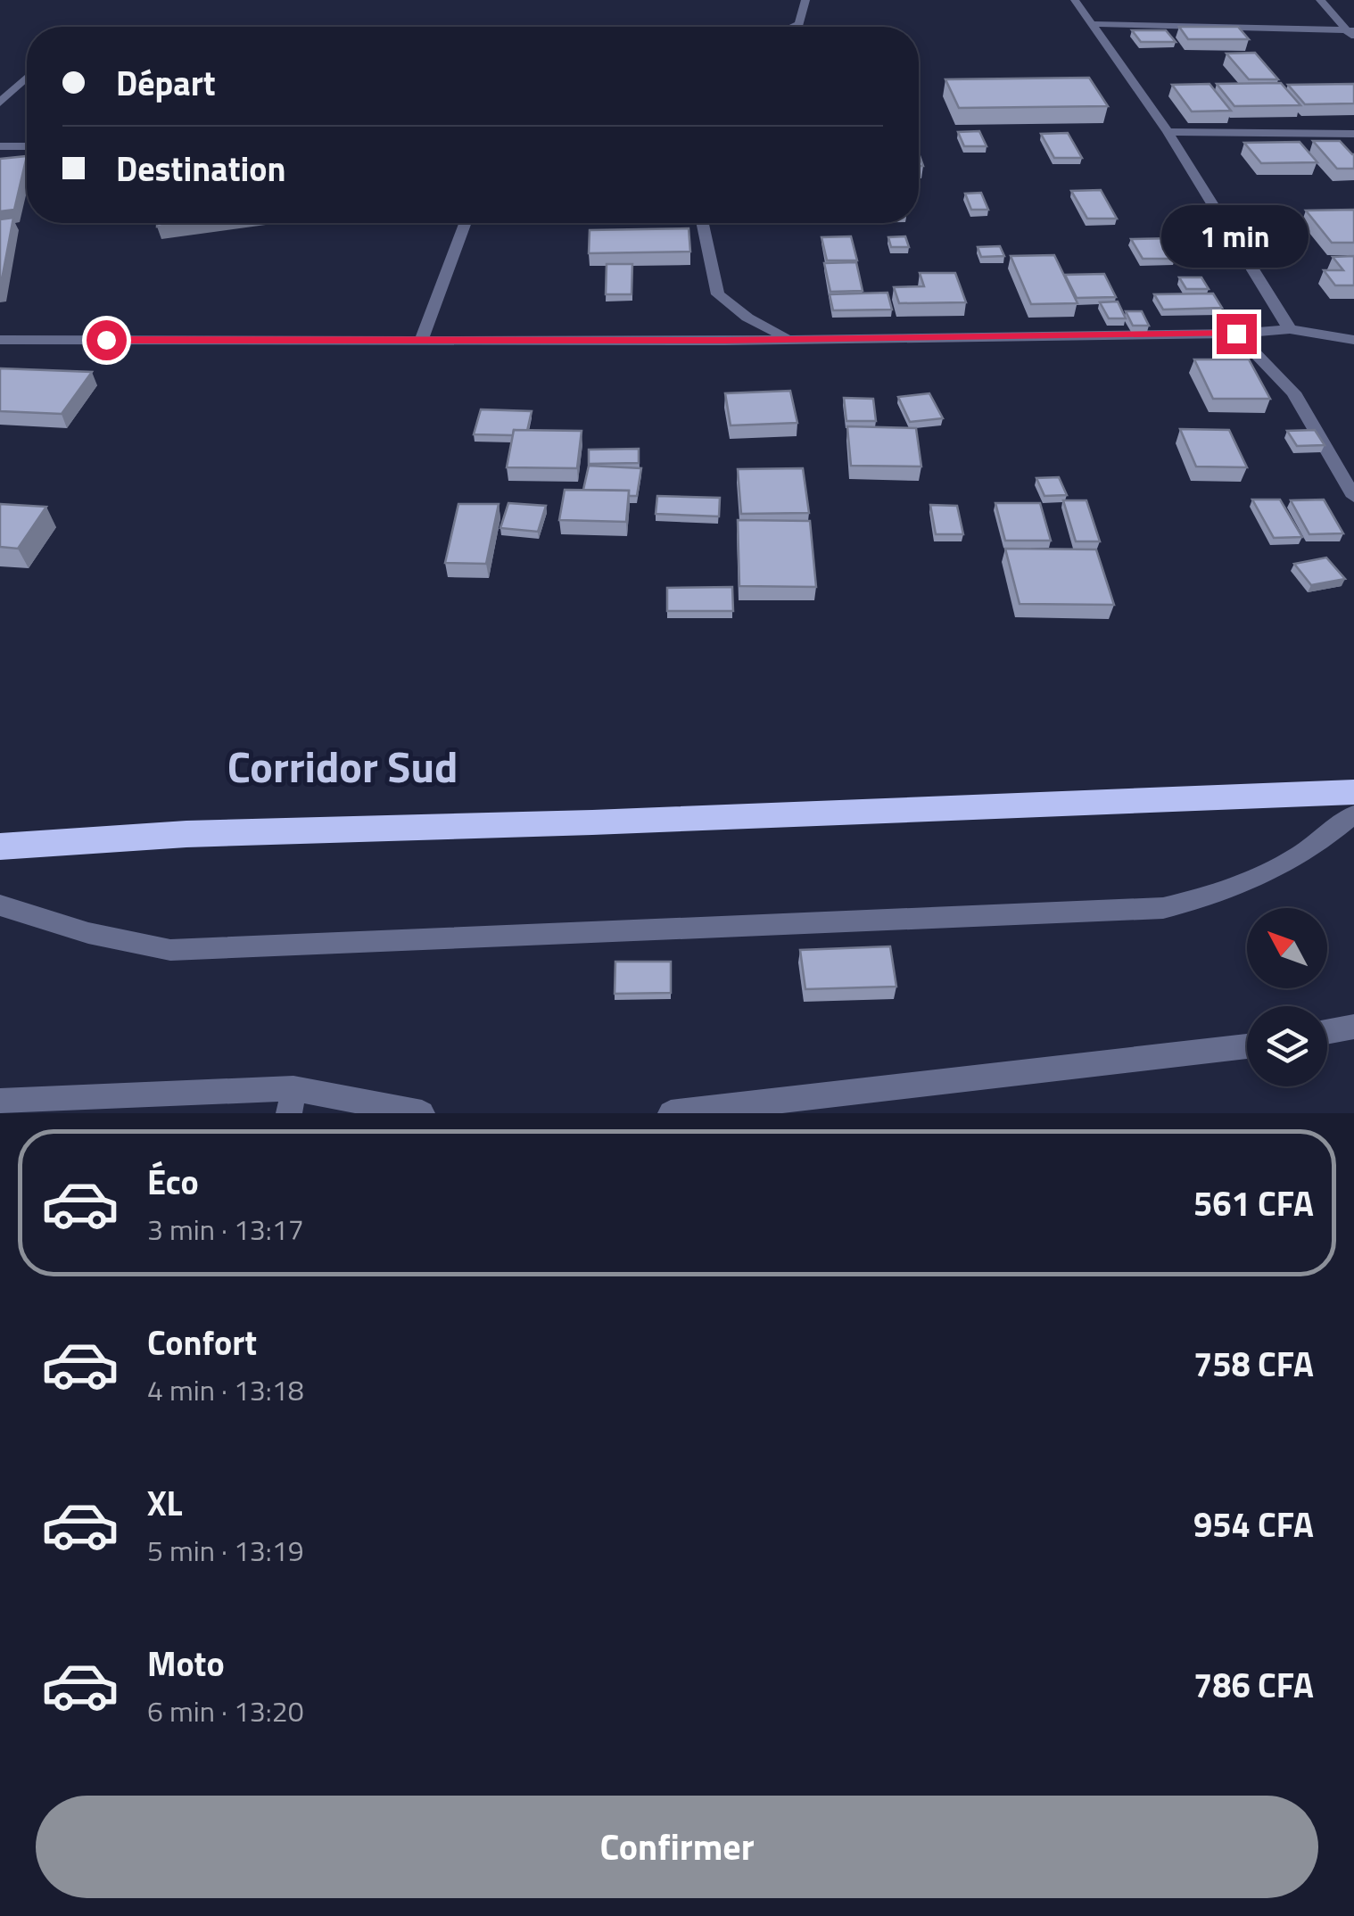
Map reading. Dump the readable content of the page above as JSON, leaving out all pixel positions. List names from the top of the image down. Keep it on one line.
{"districts":["Corridor Sud"],"north":"top left","page":{"banner":["Départ","Destination"],"bubble":"1 min","list":[{"name":"Éco","note":"3 min · 13:17","value":"561 CFA"},{"name":"Confort","note":"4 min · 13:18","value":"758 CFA"},{"name":"XL","note":"5 min · 13:19","value":"954 CFA"},{"name":"Moto","note":"6 min · 13:20","value":"786 CFA"}],"buttons":"Confirmer"}}
